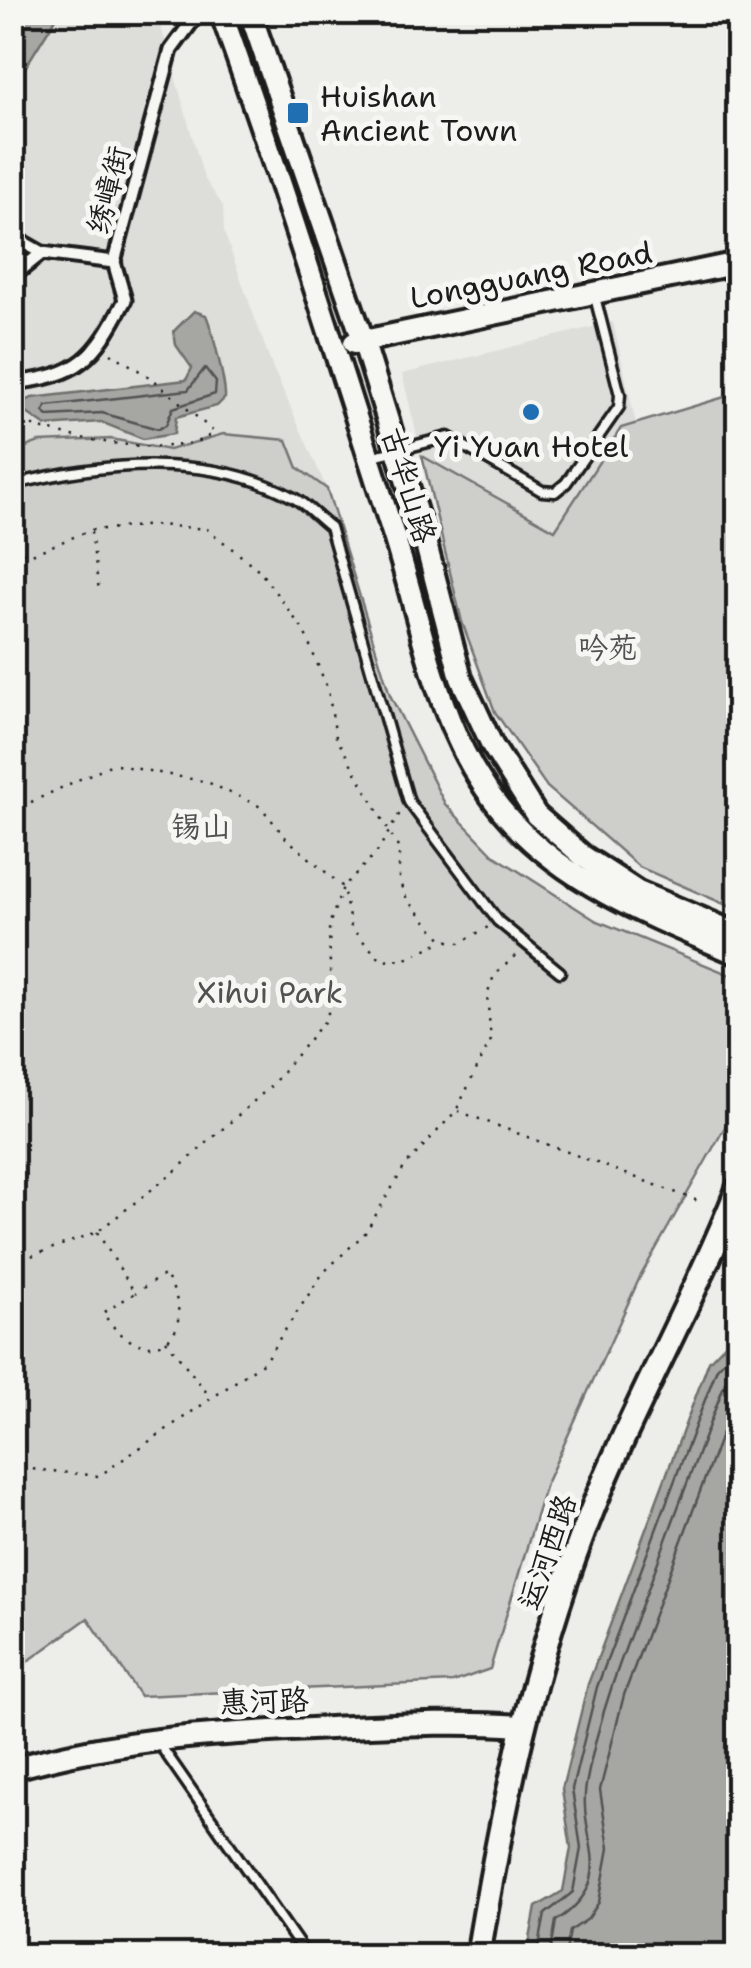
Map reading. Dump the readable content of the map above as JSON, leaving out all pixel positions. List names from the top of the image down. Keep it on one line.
{"streets":{"main road":["Longguang Road","古华山路","运河西路","惠河路"],"street":["绣嶂街"]},"crossings":[["Longguang Road","古华山路"],["运河西路","惠河路"]],"parks":["吟苑","锡山","Xihui Park"],"places":{"transit":["Huishan Ancient Town"],"other":["Yi Yuan Hotel"]}}
